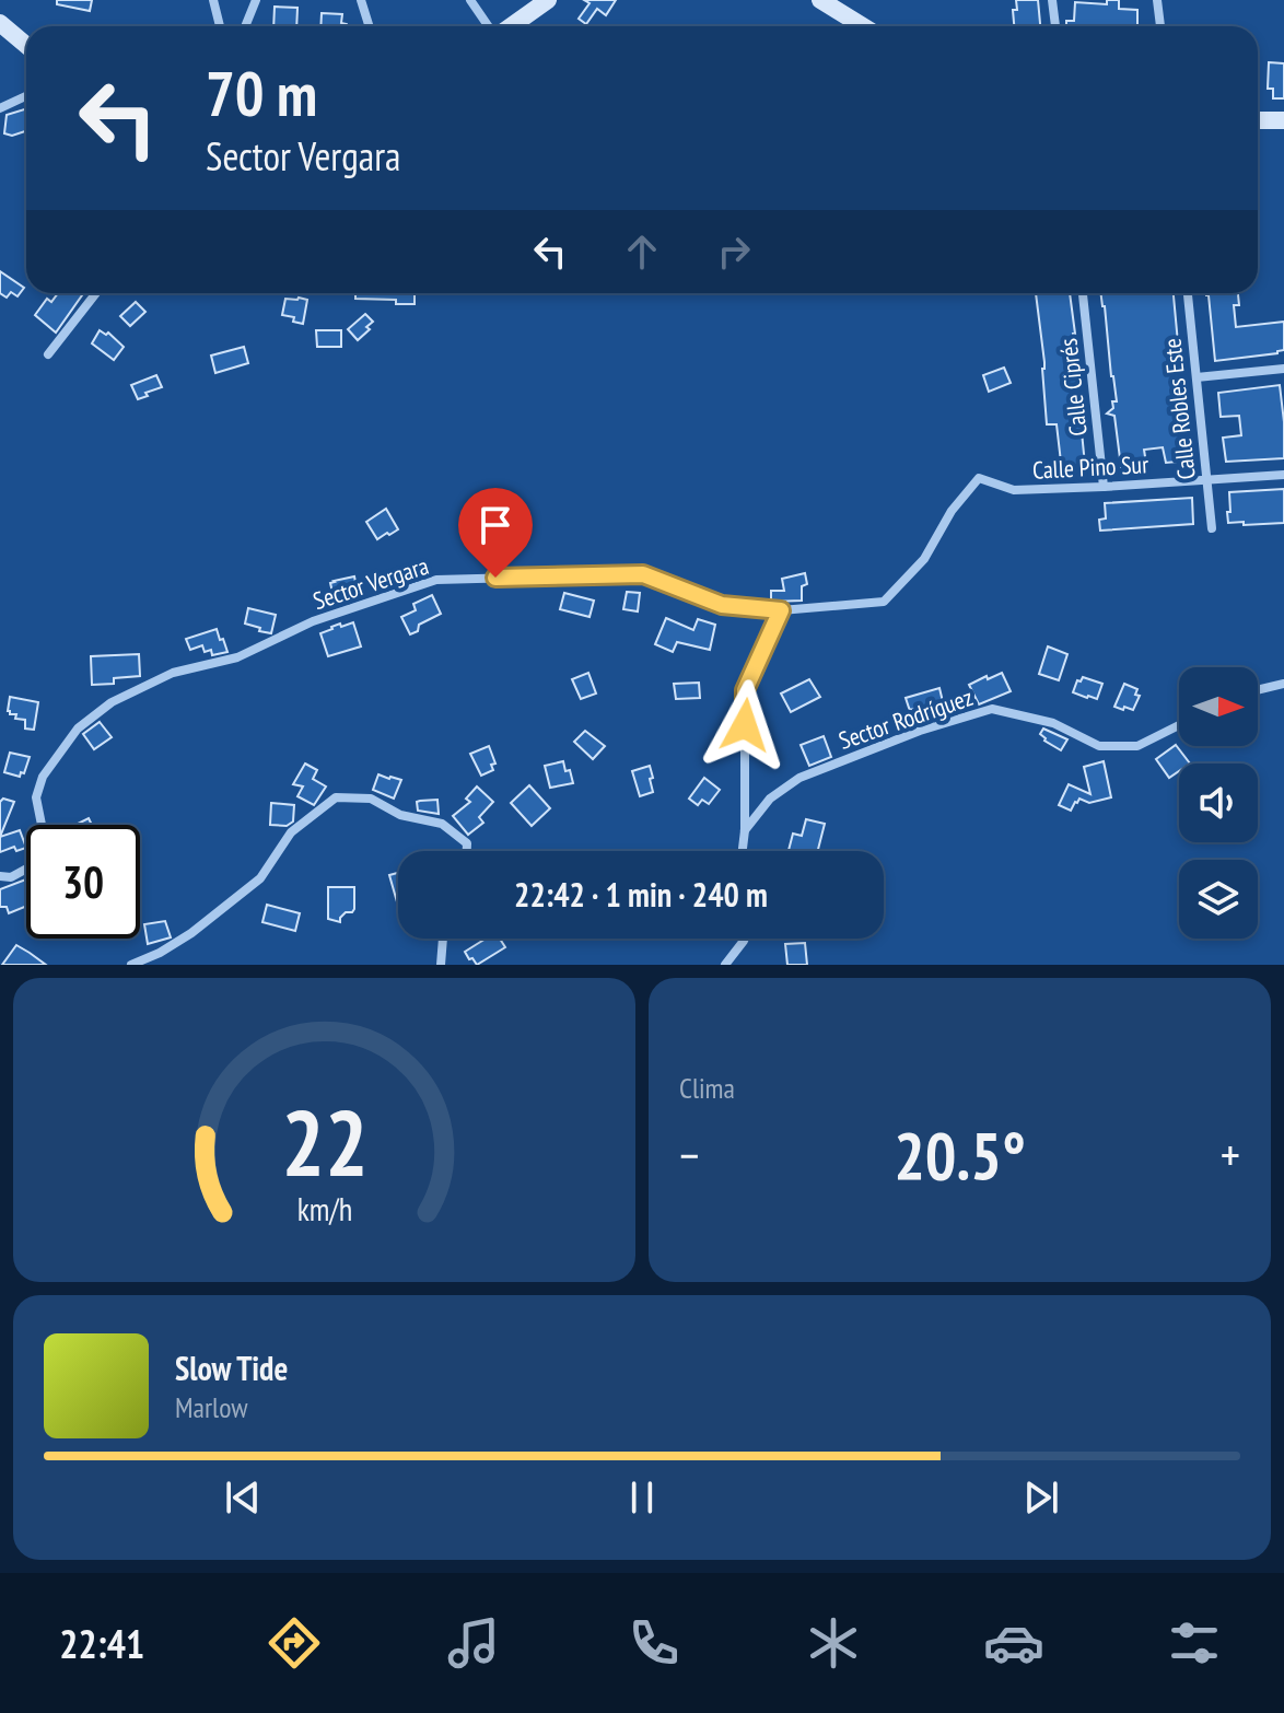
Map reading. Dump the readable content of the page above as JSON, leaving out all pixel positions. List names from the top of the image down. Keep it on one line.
{"streets":{"street":["Calle Ciprés","Calle Robles Este","Calle Pino Sur","Sector Vergara","Sector Rodríguez"]},"crossings":[["Calle Ciprés","Calle Pino Sur"],["Calle Robles Este","Calle Pino Sur"],["Calle Pino Sur","Sector Vergara"]],"north":"right","page":{"turn":["70 m","Sector Vergara"],"limit":"30","trip":"22:42 · 1 min · 240 m","tile":"Clima","heat":["−","20.5°","+"],"song":["Slow Tide","Marlow"],"tabs":"22:41","gauge":["22","km/h"]}}
